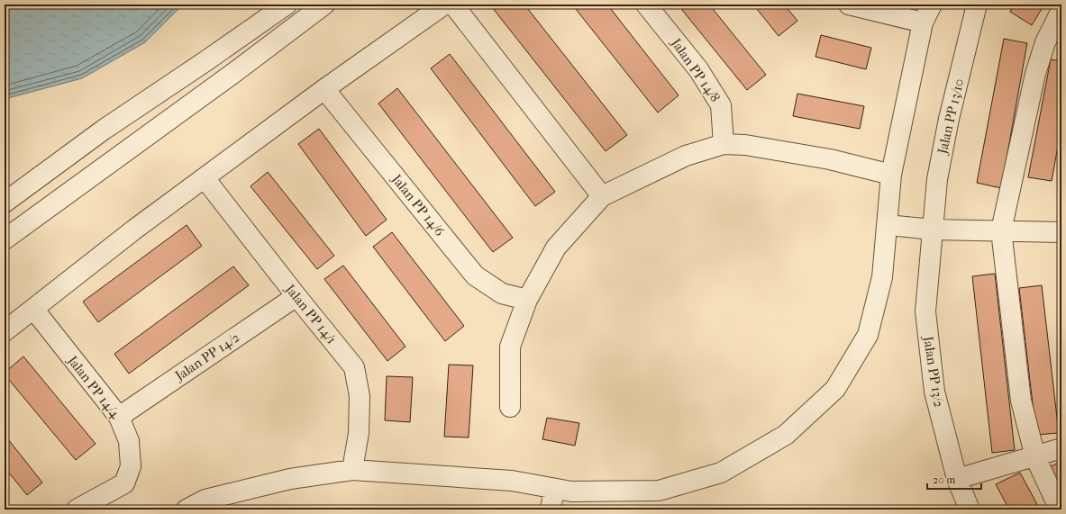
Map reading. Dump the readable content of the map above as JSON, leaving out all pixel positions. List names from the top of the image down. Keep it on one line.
{"streets":{"street":["Jalan PP 14/8","Jalan PP 13/10","Jalan PP 14/6","Jalan PP 14/1","Jalan PP 14/2","Jalan PP 13/2","Jalan PP 14/4"]},"crossings":[["Jalan PP 13/10","Jalan PP 13/2"],["Jalan PP 14/1","Jalan PP 14/2"],["Jalan PP 14/2","Jalan PP 14/4"]],"scale_bar":"20 m"}
